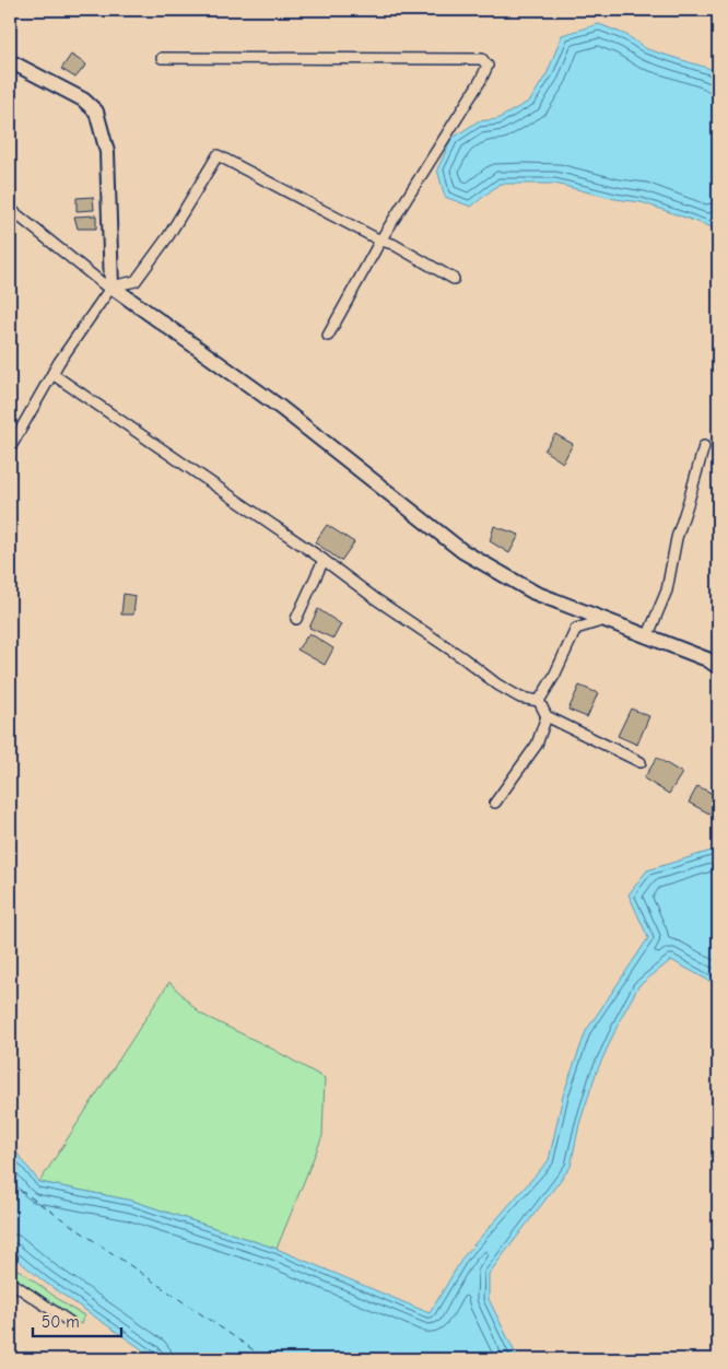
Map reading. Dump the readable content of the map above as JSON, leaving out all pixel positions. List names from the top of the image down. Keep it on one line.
{"scale_bar":"50 m"}
